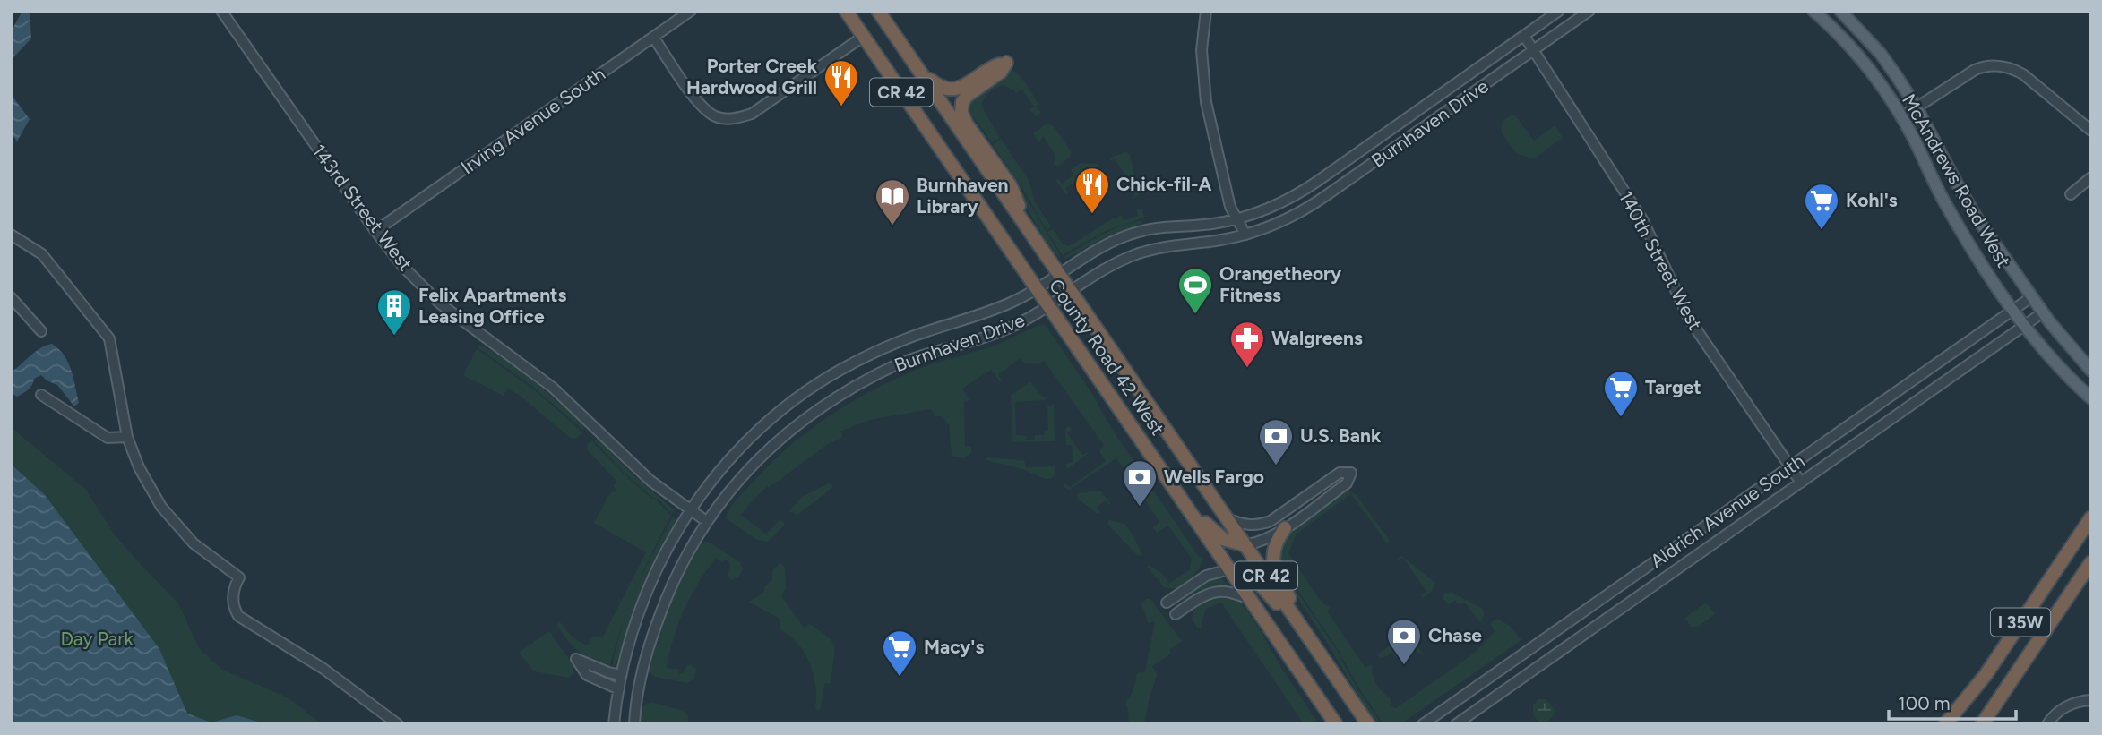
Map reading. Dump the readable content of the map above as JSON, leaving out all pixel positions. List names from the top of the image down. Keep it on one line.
{"streets":{"highway":["CR 42","County Road 42 West","I 35W"],"main road":["McAndrews Road West"],"street":["Irving Avenue South","Burnhaven Drive","143rd Street West","140th Street West","Aldrich Avenue South"]},"crossings":[["Irving Avenue South","143rd Street West"],["Burnhaven Drive","143rd Street West"],["Burnhaven Drive","140th Street West"],["Burnhaven Drive","County Road 42 West"],["McAndrews Road West","Aldrich Avenue South"],["140th Street West","Aldrich Avenue South"]],"parks":["Day Park"],"places":{"restaurant":["Porter Creek Hardwood Grill","Chick-fil-A"],"library":["Burnhaven Library"],"supermarket":["Kohl's","Target","Macy's"],"sports":["Orangetheory Fitness"],"building":["Felix Apartments Leasing Office"],"pharmacy":["Walgreens"],"bank":["U.S. Bank","Wells Fargo","Chase"]},"scale_bar":"100 m"}
